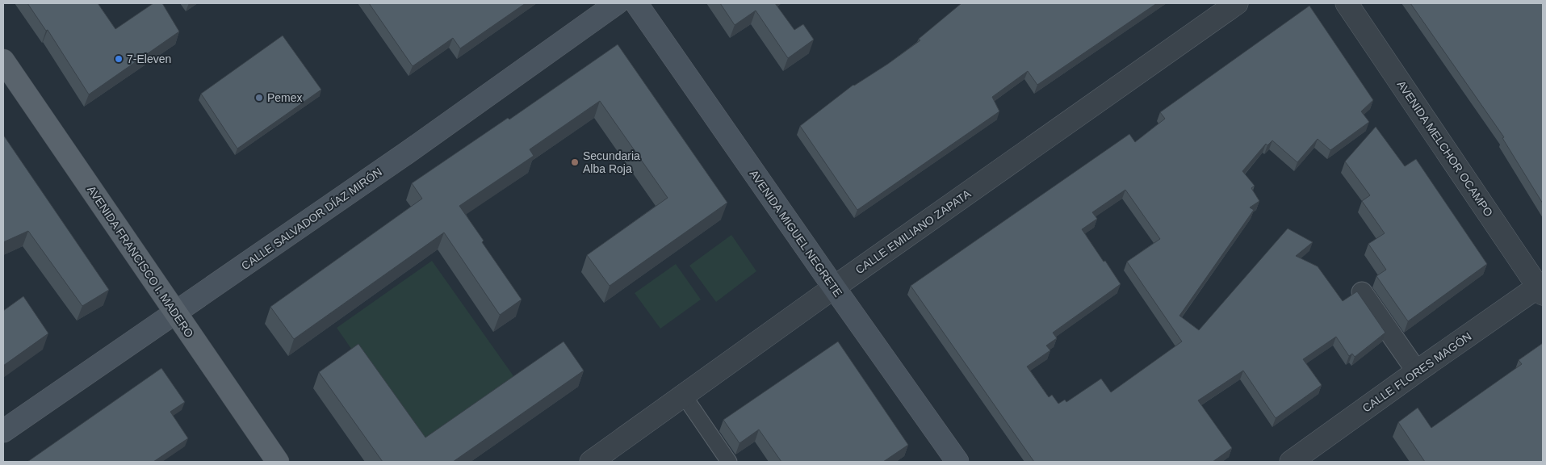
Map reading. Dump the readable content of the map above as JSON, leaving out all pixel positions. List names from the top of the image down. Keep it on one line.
{"streets":{"main road":["CALLE SALVADOR DÍAZ MIRÓN","AVENIDA MIGUEL NEGRETE","AVENIDA FRANCISCO I. MADERO"],"street":["AVENIDA MELCHOR OCAMPO","CALLE EMILIANO ZAPATA","CALLE FLORES MAGÓN"]},"crossings":[["AVENIDA MELCHOR OCAMPO","CALLE FLORES MAGÓN"],["CALLE SALVADOR DÍAZ MIRÓN","AVENIDA FRANCISCO I. MADERO"],["CALLE EMILIANO ZAPATA","AVENIDA MIGUEL NEGRETE"]],"places":["7-Eleven","Pemex","Secundaria Alba Roja"]}
